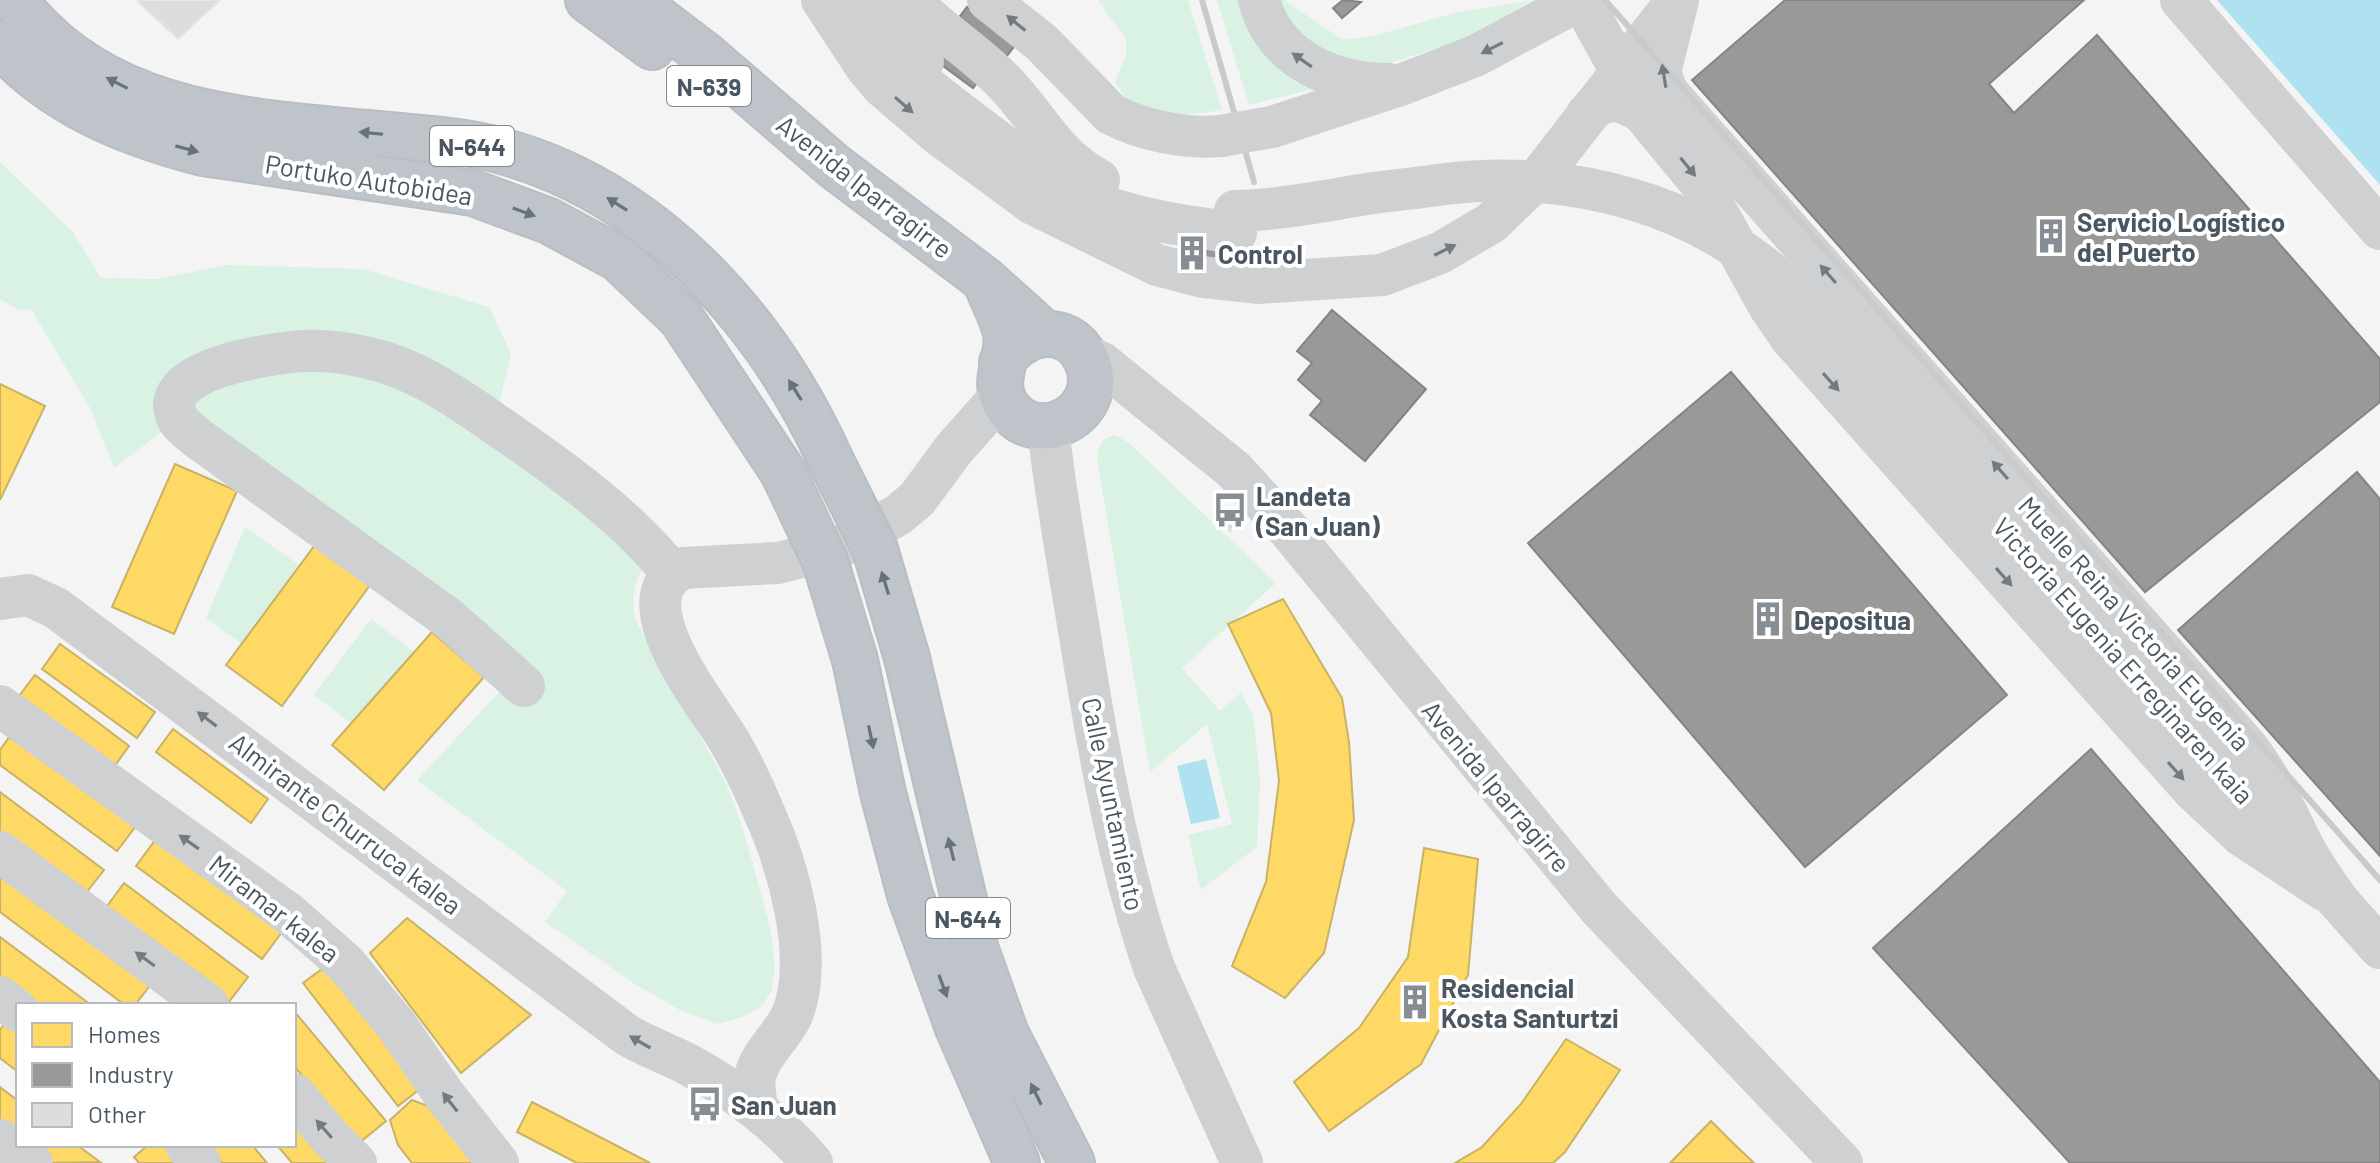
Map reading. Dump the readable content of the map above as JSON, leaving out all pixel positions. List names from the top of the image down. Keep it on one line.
{"streets":{"highway":["N-639","N-644","Portuko Autobidea","Avenida Iparragirre"],"street":["Muelle Reina Victoria Eugenia","Victoria Eugenia Erreginaren kaia","Calle Ayuntamiento","Almirante Churruca kalea","Miramar kalea"]},"crossings":[["N-639","Avenida Iparragirre"],["Avenida Iparragirre","Calle Ayuntamiento"],["Muelle Reina Victoria Eugenia","Victoria Eugenia Erreginaren kaia"]],"places":{"building":["Servicio Logístico del Puerto","Control","Depositua","Residencial Kosta Santurtzi"],"bus stop":["Landeta (San Juan)","San Juan"]},"legend":["Homes","Industry","Other"]}
